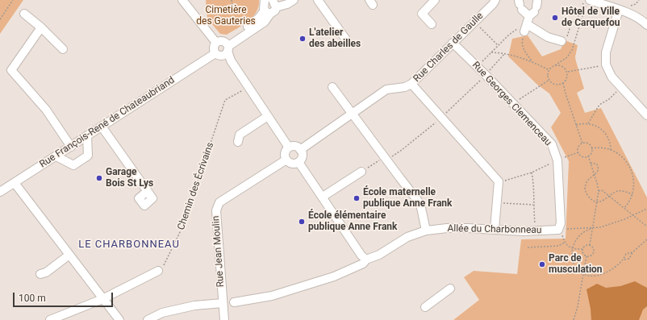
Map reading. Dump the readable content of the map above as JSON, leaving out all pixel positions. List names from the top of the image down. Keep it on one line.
{"streets":{"street":["Rue Charles de Gaulle","Rue Georges Clemenceau","Rue François-René de Chateaubriand","Allée du Charbonneau","Rue Jean Moulin"],"path":["Chemin des Écrivains"]},"crossings":[["Rue Charles de Gaulle","Rue Georges Clemenceau"],["Rue Charles de Gaulle","Rue Jean Moulin"],["Rue Georges Clemenceau","Allée du Charbonneau"]],"districts":["LE CHARBONNEAU"],"parks":["Cimetière des Gauteries"],"places":["Hôtel de Ville de Carquefou","L'atelier des abeilles","Garage Bois St Lys","École maternelle publique Anne Frank","École élémentaire publique Anne Frank","Parc de musculation"],"scale_bar":"100 m"}
